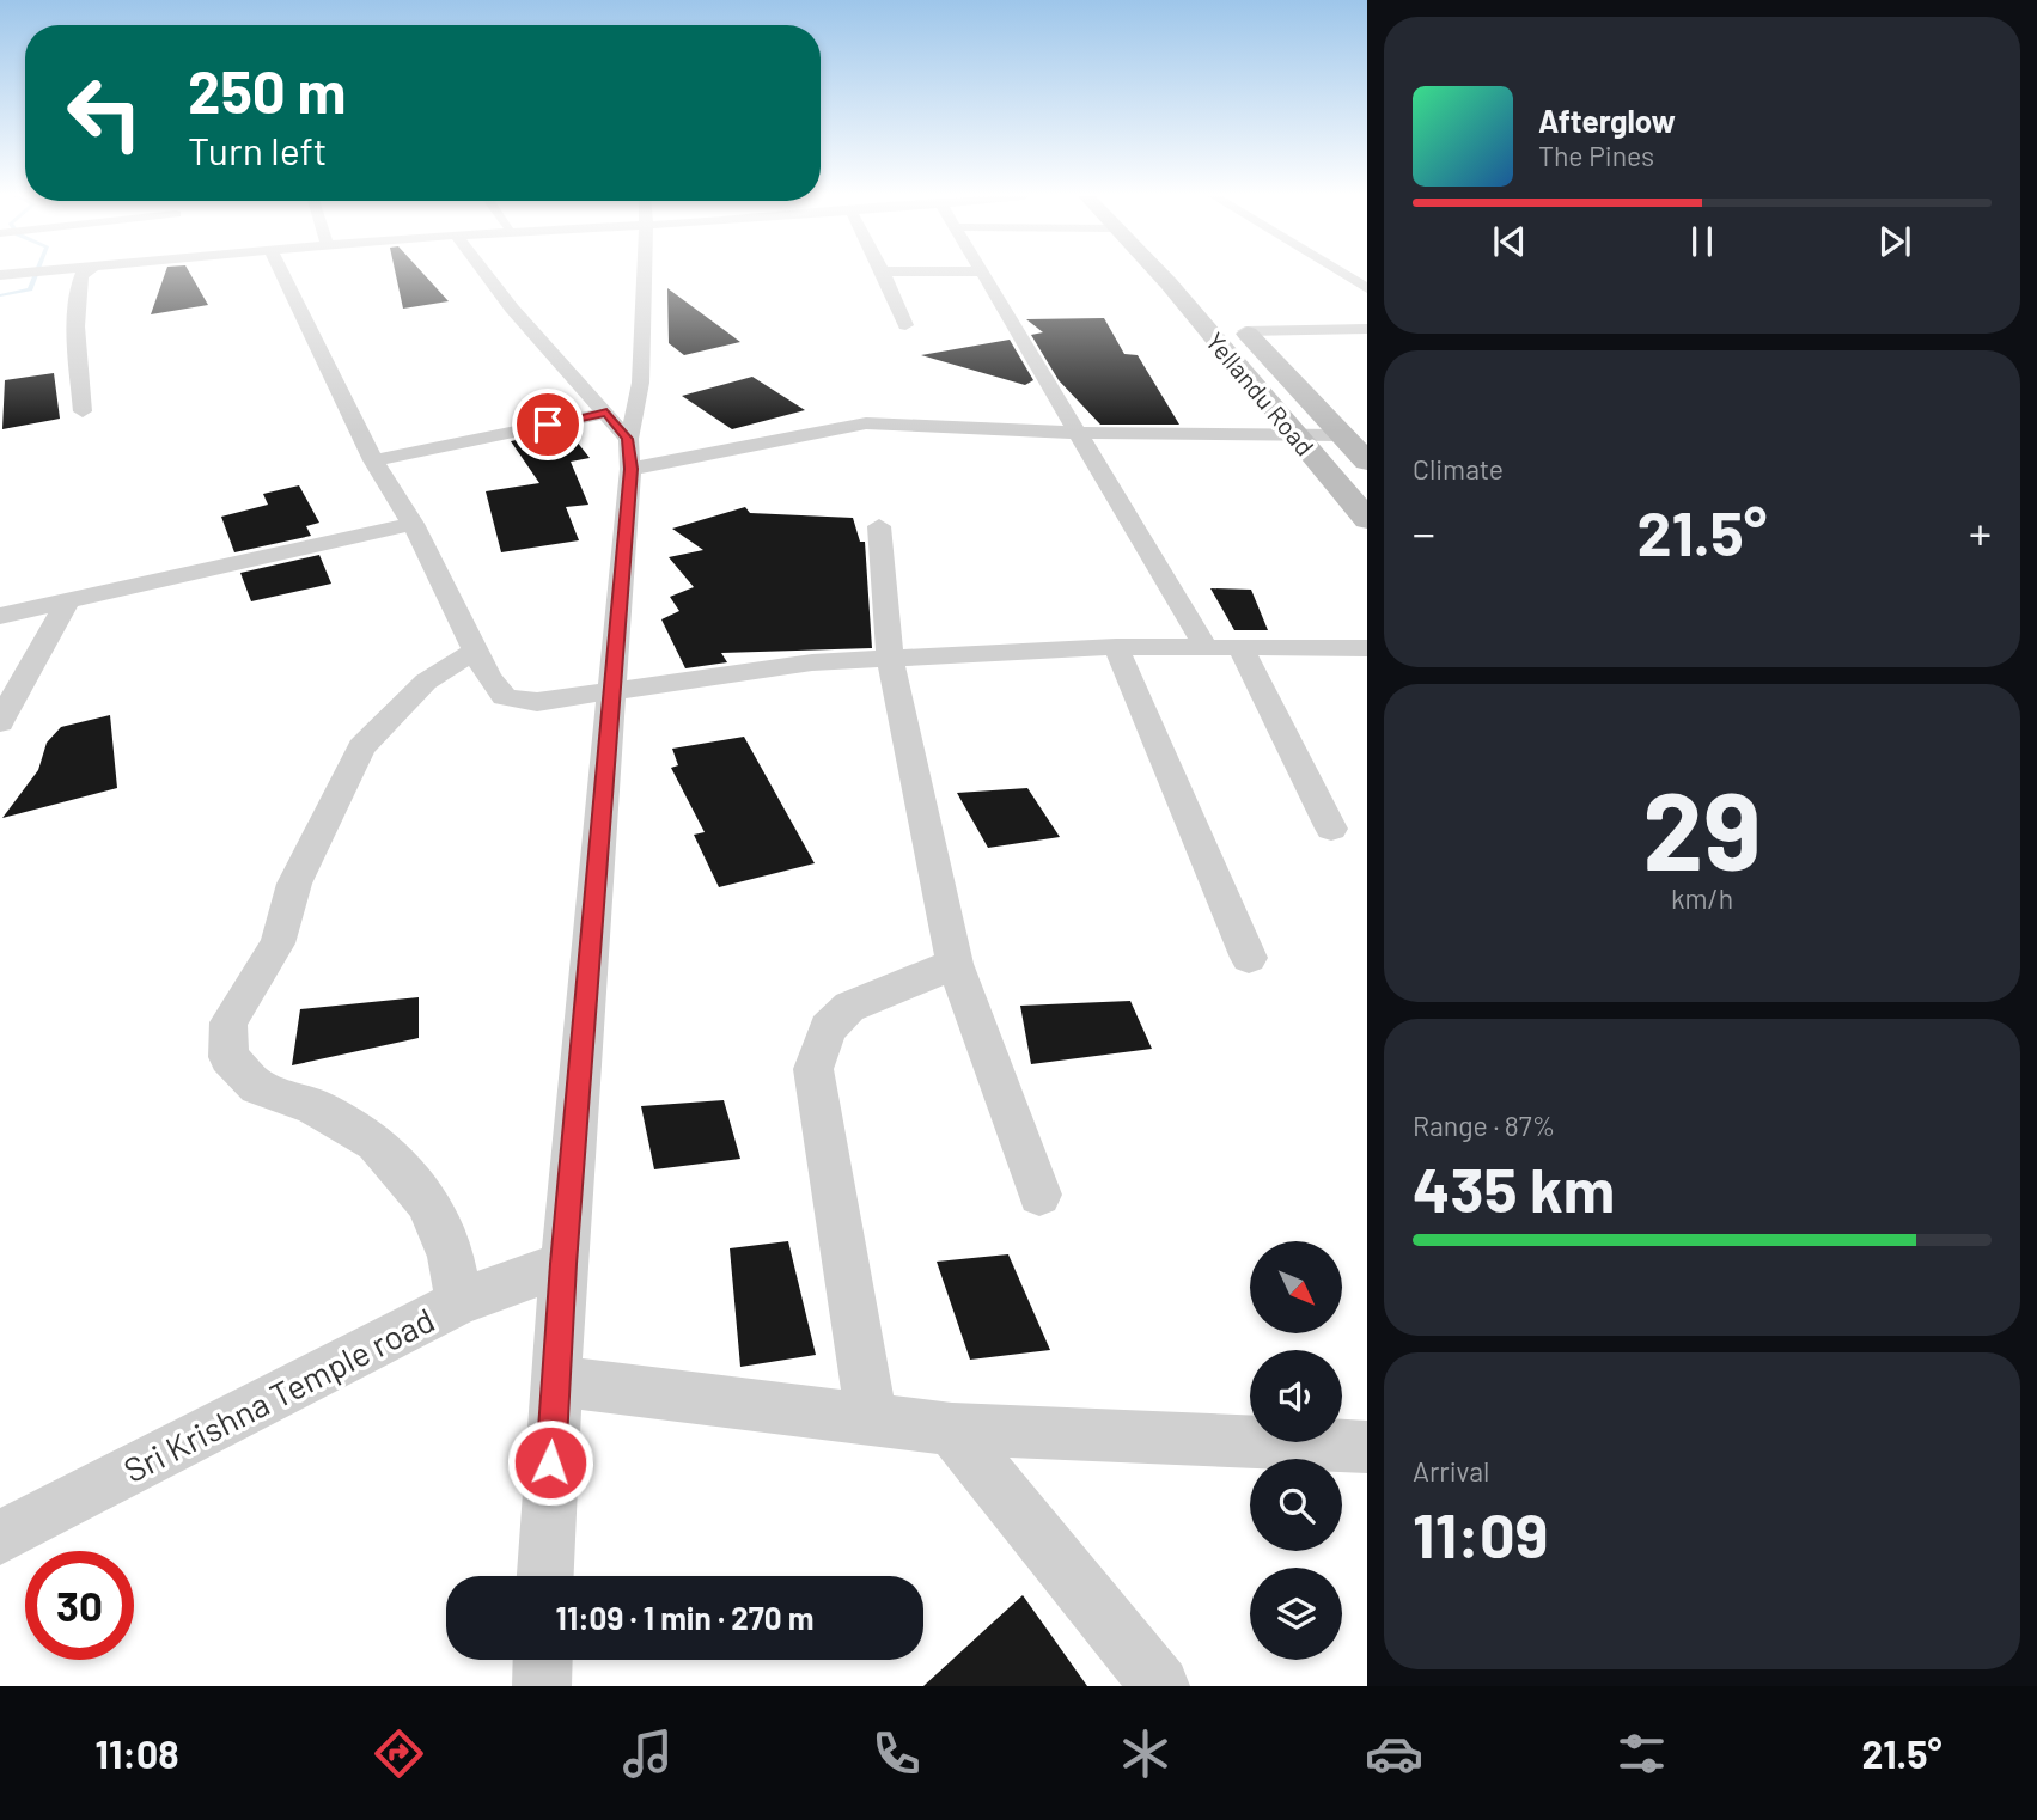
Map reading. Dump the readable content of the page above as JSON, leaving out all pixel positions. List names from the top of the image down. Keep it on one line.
{"streets":{"main road":["Yellandu Road"],"street":["Sri Krishna Temple road"]},"north":"bottom right","page":{"turn":["250 m","Turn left"],"song":["Afterglow","The Pines"],"tile":["Climate",["29","km/h"],["Range · 87%","435 km"],["Arrival","11:09"]],"heat":["−","21.5°","+"],"limit":"30","trip":"11:09 · 1 min · 270 m","tabs":["11:08","21.5°"]}}
